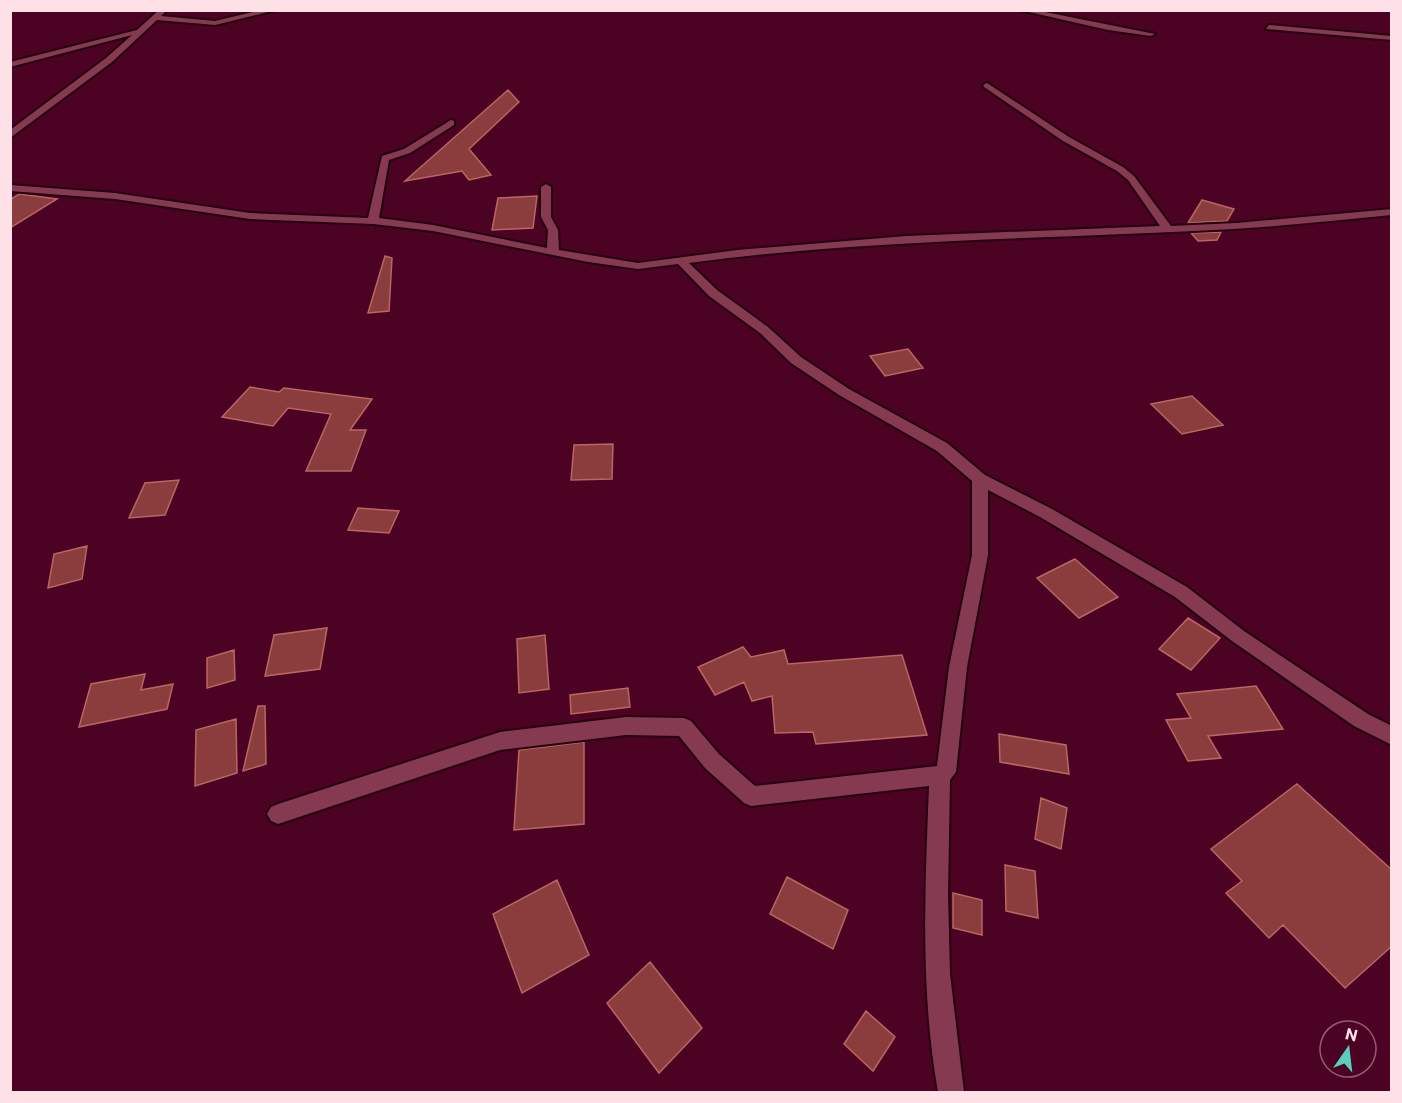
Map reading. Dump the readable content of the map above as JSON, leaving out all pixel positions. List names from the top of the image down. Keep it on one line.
{"north":"top"}
